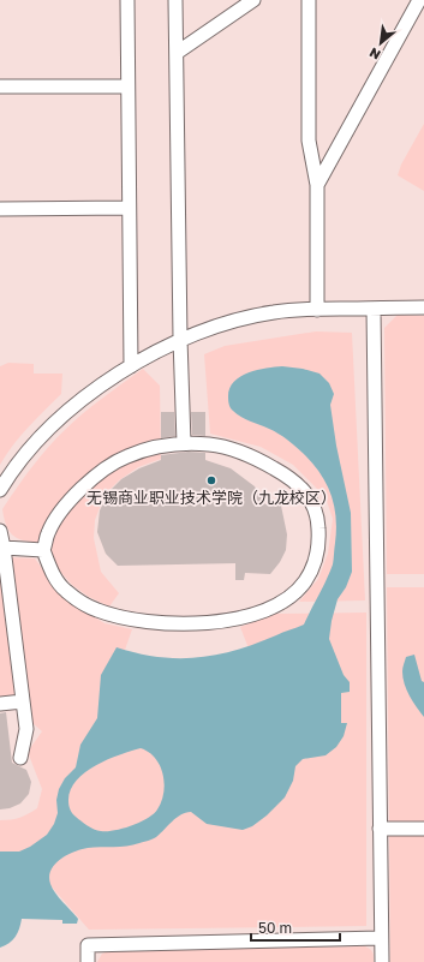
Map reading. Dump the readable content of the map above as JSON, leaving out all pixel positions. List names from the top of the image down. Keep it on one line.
{"places":["无锡商业职业技术学院（九龙校区）"],"scale_bar":"50 m","north":"bottom left"}
